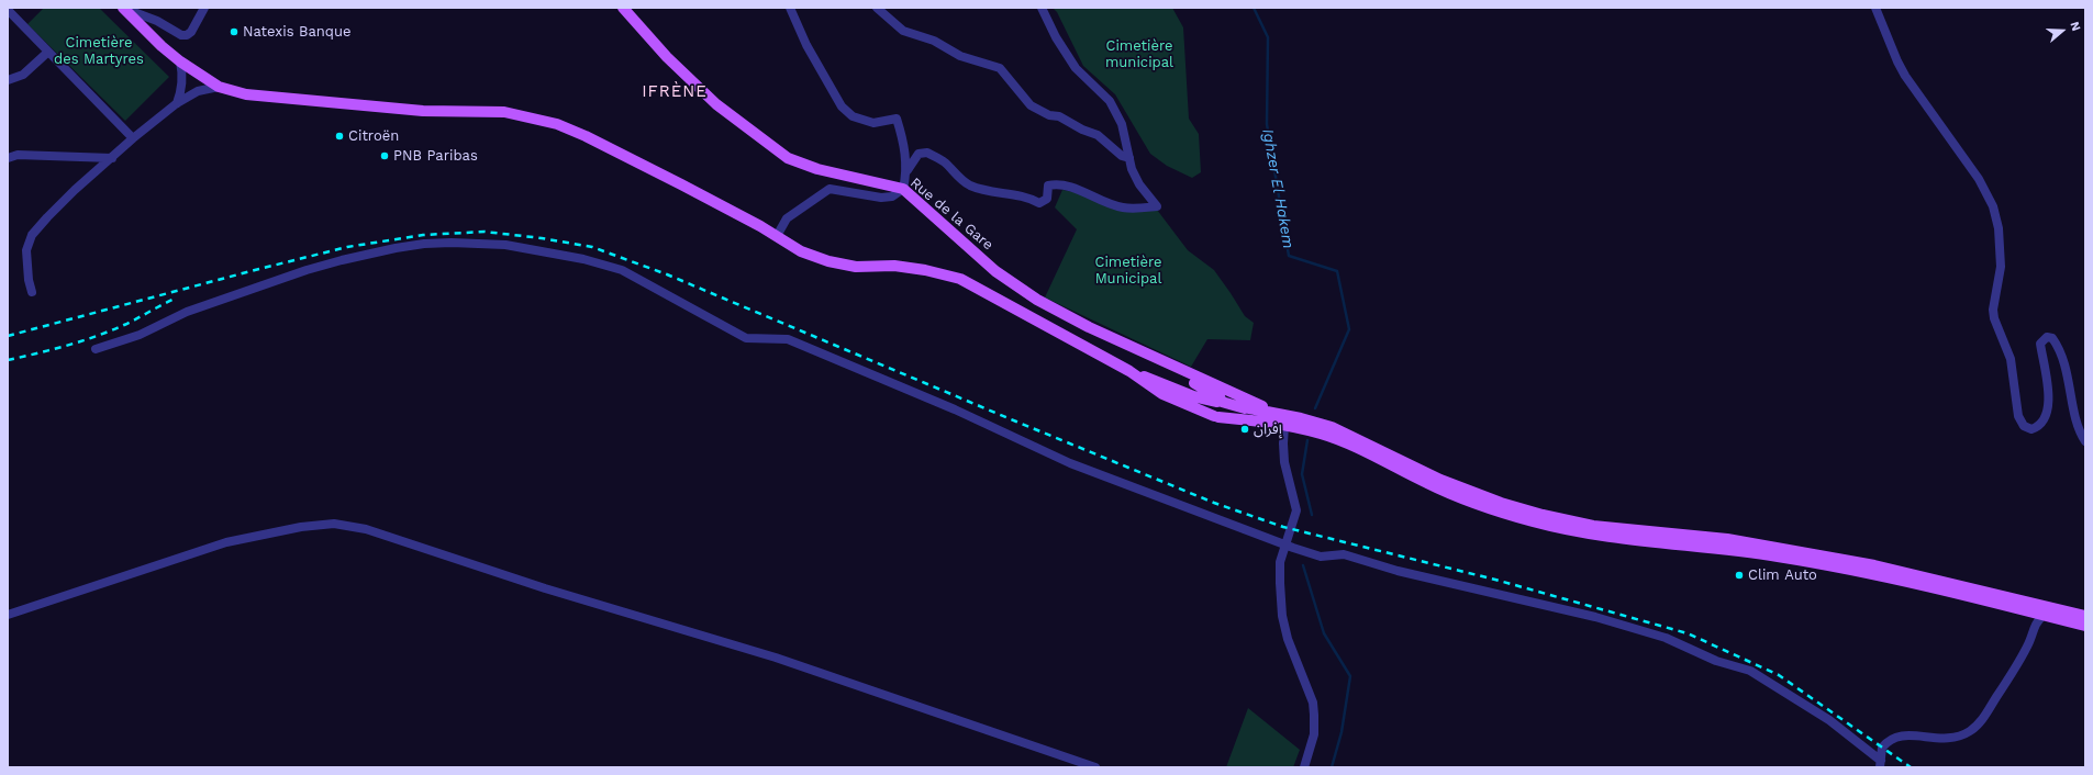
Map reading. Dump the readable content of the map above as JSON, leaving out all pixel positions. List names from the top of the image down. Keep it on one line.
{"streets":{"main road":["Rue de la Gare"]},"districts":["IFRÈNE"],"water":["Ighzer El Hakem"],"parks":["Cimetière des Martyres","Cimetière municipal","Cimetière Municipal"],"places":["Natexis Banque","Citroën","PNB Paribas","إفران","Clim Auto"],"north":"right"}
